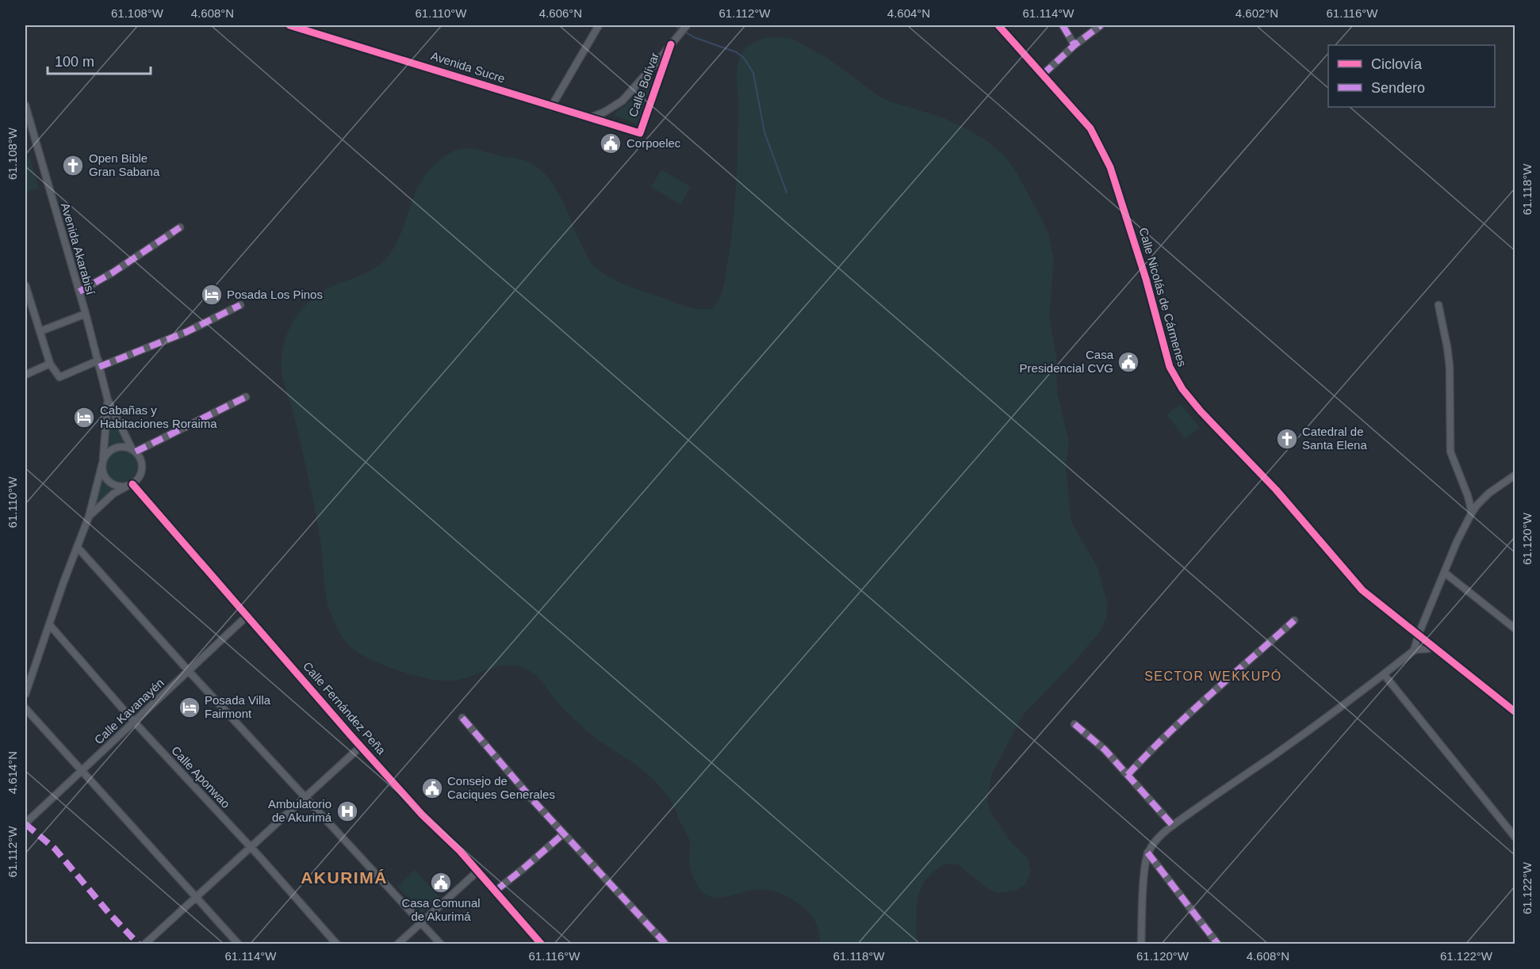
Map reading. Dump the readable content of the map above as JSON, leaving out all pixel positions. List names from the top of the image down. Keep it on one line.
{"streets":{"street":["Avenida Sucre","Calle Bolívar","Avenida Akarabisí","Calle Nicolás de Cármenes","Calle Fernández Peña","Calle Kavanayén","Calle Aponwao"]},"crossings":[["Avenida Sucre","Calle Bolívar"],["Avenida Akarabisí","Calle Fernández Peña"],["Avenida Akarabisí","Calle Aponwao"],["Calle Fernández Peña","Calle Kavanayén"],["Calle Kavanayén","Calle Aponwao"]],"districts":["SECTOR WEKKUPÓ","AKURIMÁ"],"places":{"public building":["Corpoelec","Casa Presidencial CVG","Consejo de Caciques Generales","Casa Comunal de Akurimá"],"church":["Open Bible Gran Sabana","Catedral de Santa Elena"],"hotel":["Posada Los Pinos","Cabañas y Habitaciones Roraima","Posada Villa Fairmont"],"hospital":["Ambulatorio de Akurimá"]},"legend":["Ciclovía","Sendero"],"scale_bar":"100 m","coordinates":["61.108°W","4.608°N","61.110°W","4.606°N","61.112°W","4.604°N","61.114°W","4.602°N","61.116°W","61.118°W","61.120°W","4.614°N","61.122°W"]}
